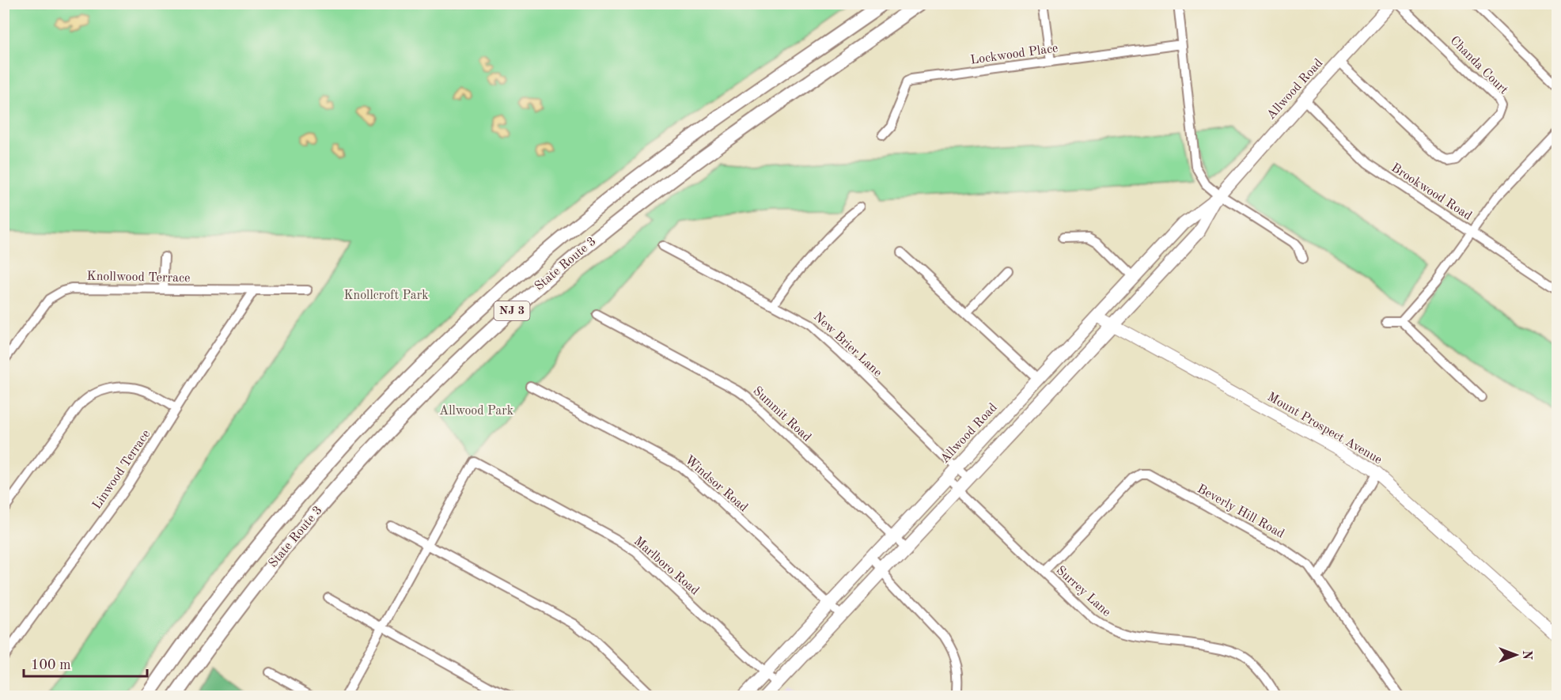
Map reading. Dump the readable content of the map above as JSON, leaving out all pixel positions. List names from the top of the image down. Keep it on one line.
{"streets":{"highway":["State Route 3","NJ 3"],"main road":["Allwood Road"],"street":["Lockwood Place","Chanda Court","Brookwood Road","Knollwood Terrace","New Brier Lane","Summit Road","Mount Prospect Avenue","Linwood Terrace","Windsor Road","Beverly Hill Road","Marlboro Road","Surrey Lane"]},"crossings":[["Chanda Court","Allwood Road"],["Allwood Road","Brookwood Road"],["Allwood Road","New Brier Lane"],["Allwood Road","Summit Road"],["Allwood Road","Mount Prospect Avenue"],["Allwood Road","Windsor Road"],["Allwood Road","Marlboro Road"],["Allwood Road","Surrey Lane"],["Knollwood Terrace","Linwood Terrace"],["Beverly Hill Road","Surrey Lane"]],"parks":["Knollcroft Park","Allwood Park"],"scale_bar":"100 m","north":"right"}
